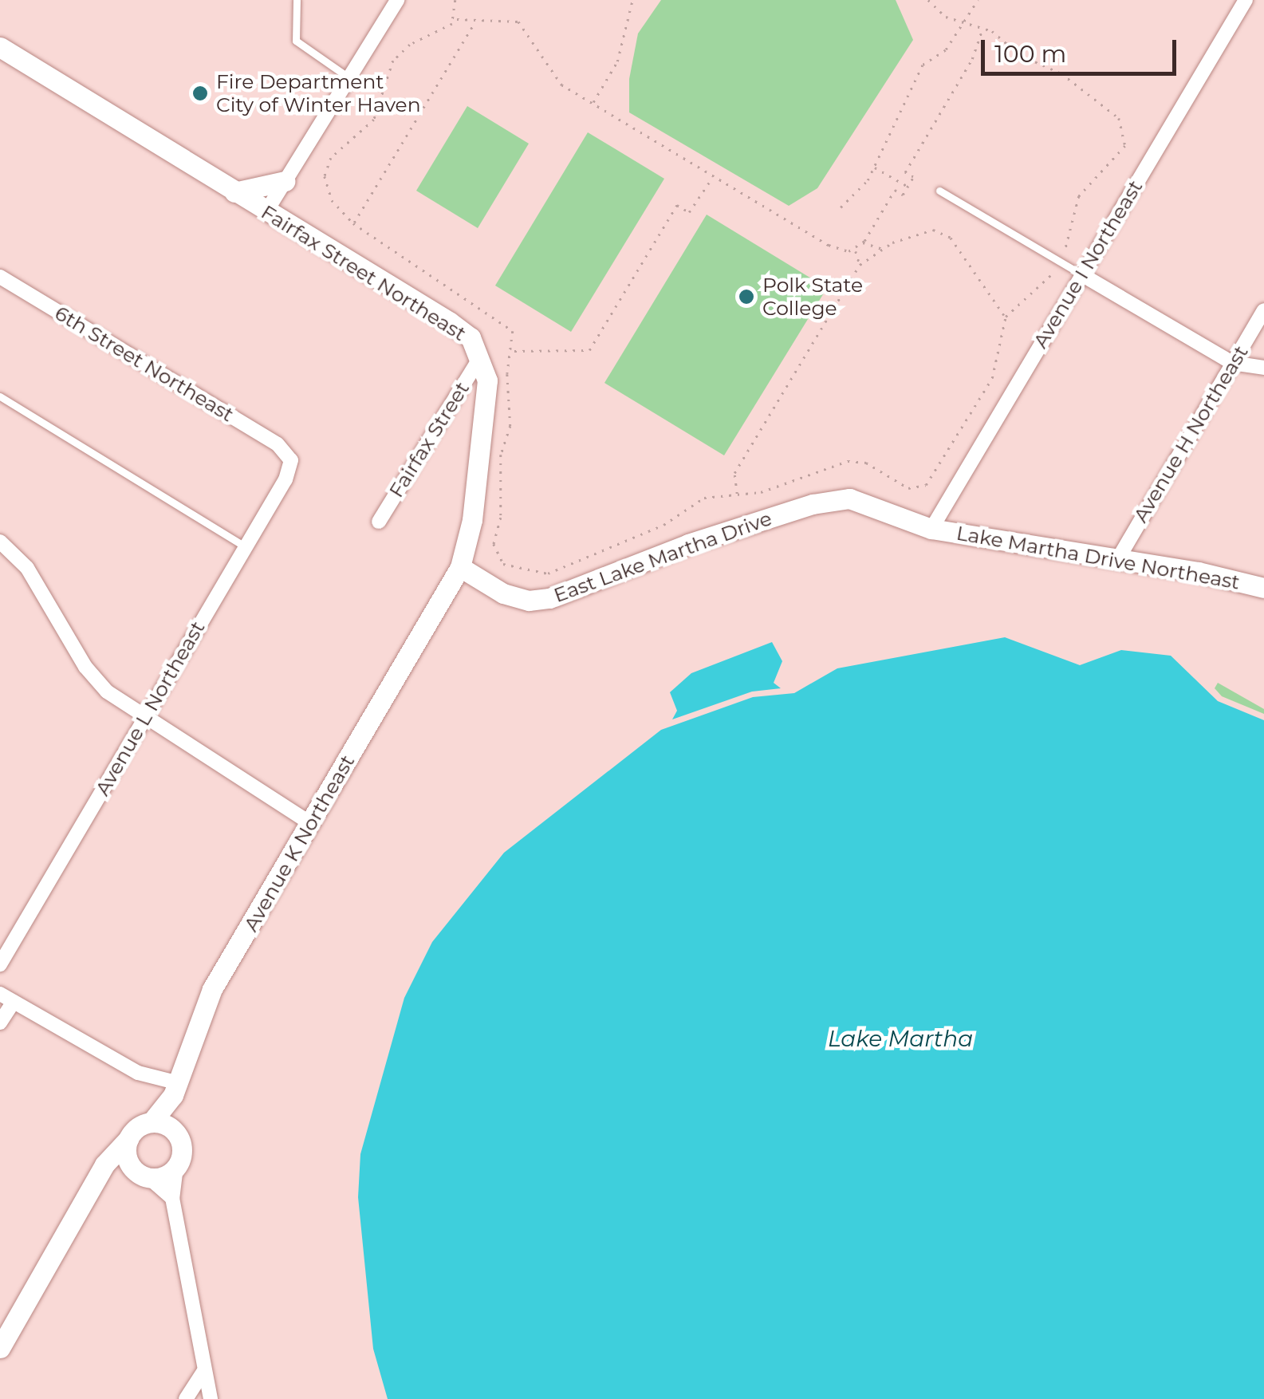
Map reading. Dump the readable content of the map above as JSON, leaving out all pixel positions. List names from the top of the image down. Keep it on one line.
{"streets":{"street":["Avenue I Northeast","Fairfax Street Northeast","6th Street Northeast","Avenue H Northeast","Fairfax Street","East Lake Martha Drive","Lake Martha Drive Northeast","Avenue L Northeast","Avenue K Northeast"]},"crossings":[["Avenue I Northeast","East Lake Martha Drive"],["Avenue I Northeast","Lake Martha Drive Northeast"],["Fairfax Street Northeast","Fairfax Street"],["Fairfax Street Northeast","East Lake Martha Drive"],["Fairfax Street Northeast","Avenue K Northeast"],["6th Street Northeast","Avenue L Northeast"],["Avenue H Northeast","Lake Martha Drive Northeast"],["East Lake Martha Drive","Lake Martha Drive Northeast"]],"water":["Lake Martha"],"places":["Fire Department City of Winter Haven","Polk State College"],"scale_bar":"100 m"}
